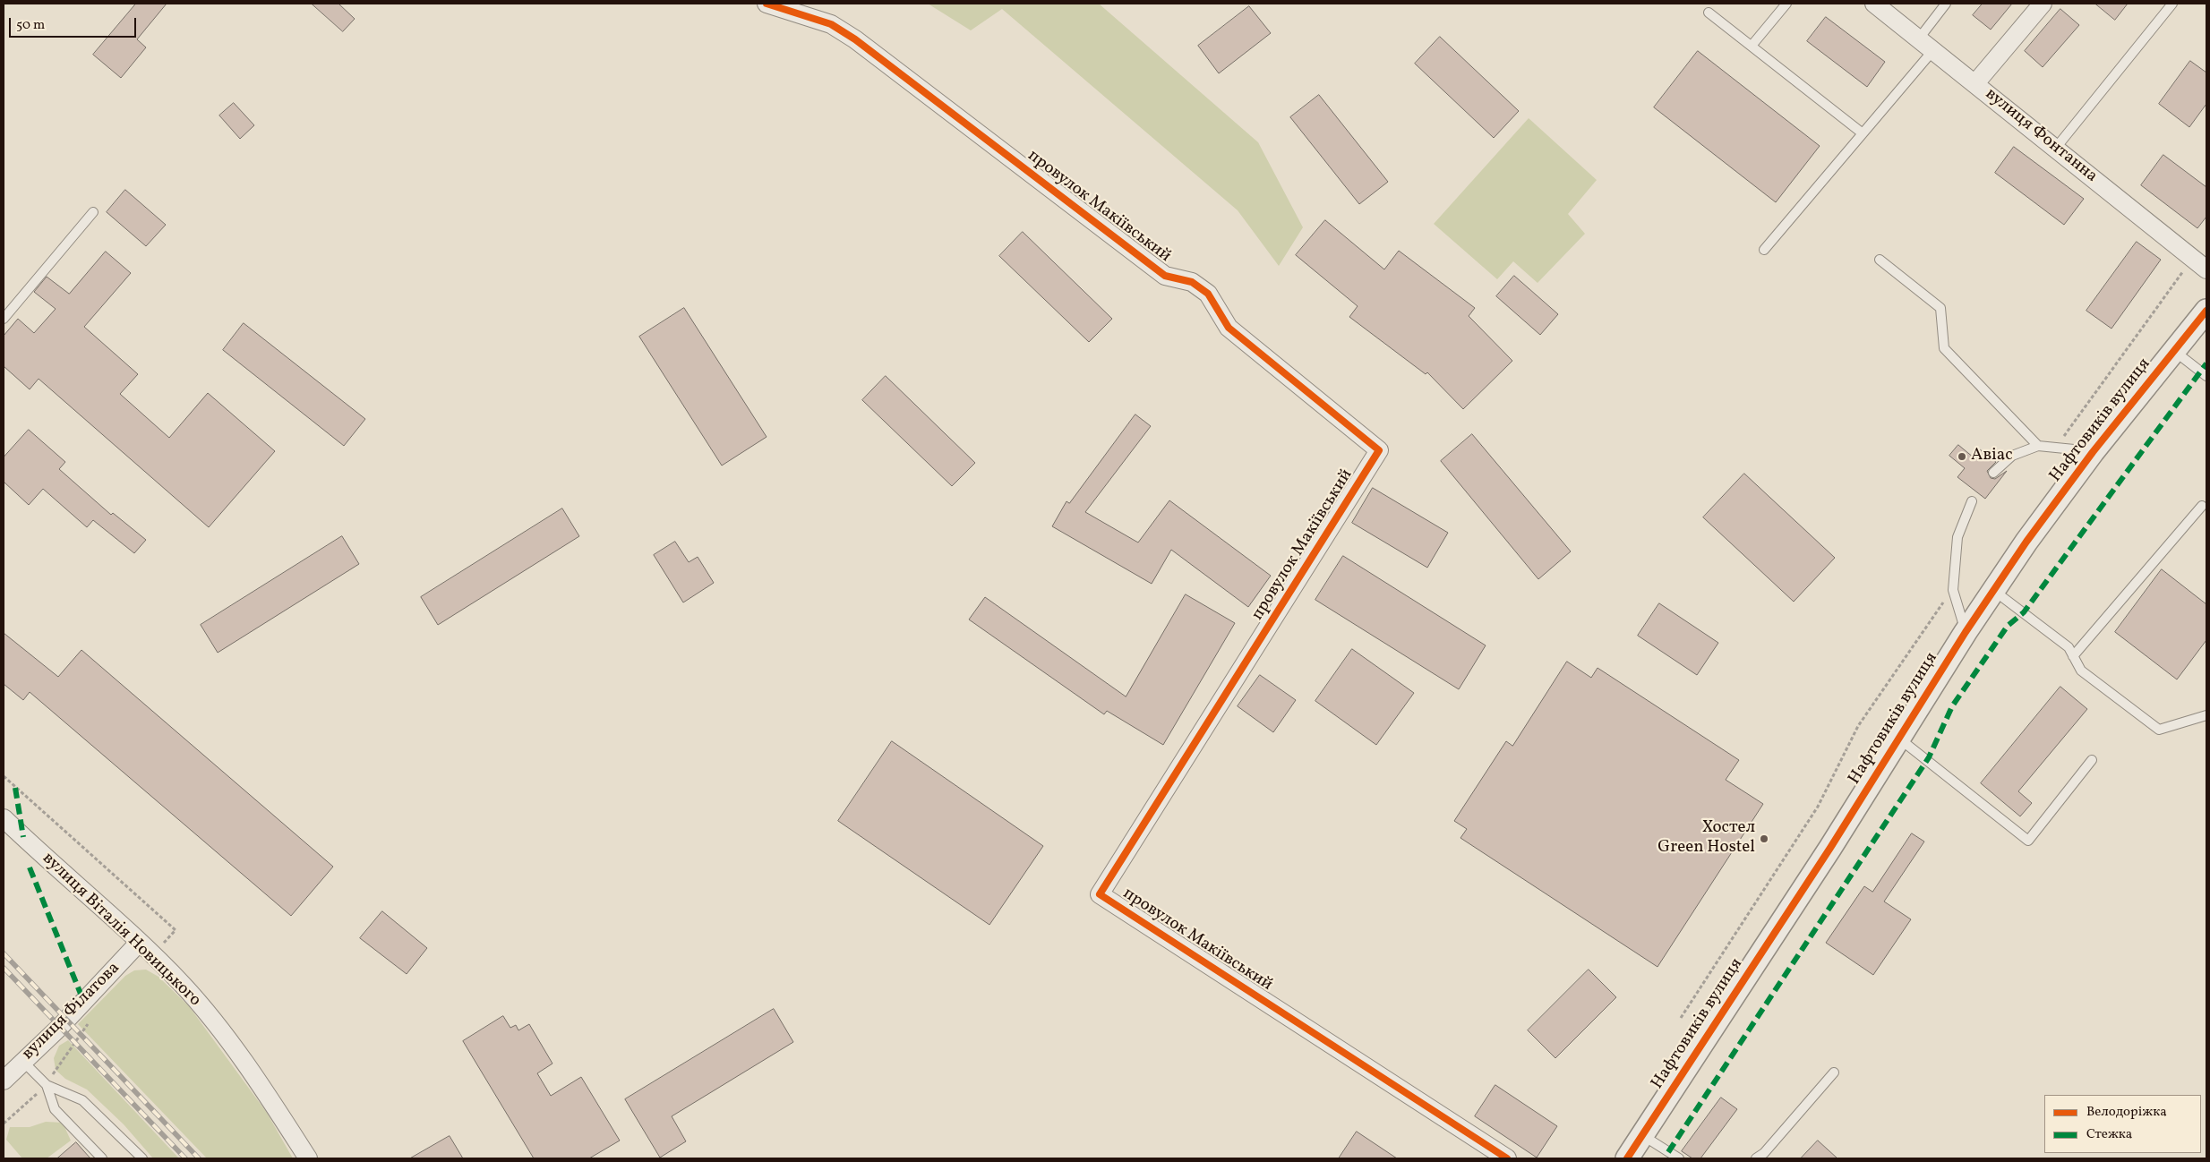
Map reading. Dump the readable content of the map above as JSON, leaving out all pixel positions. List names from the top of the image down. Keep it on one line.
{"streets":{"street":["вулиця Фонтанна","провулок Макіївський","Нафтовиків вулиця","вулиця Віталія Новицького","вулиця Філатова"]},"crossings":[["вулиця Віталія Новицького","вулиця Філатова"]],"places":["Авіас","Хостел Green Hostel"],"legend":["Велодоріжка","Стежка"],"scale_bar":"50 m"}
